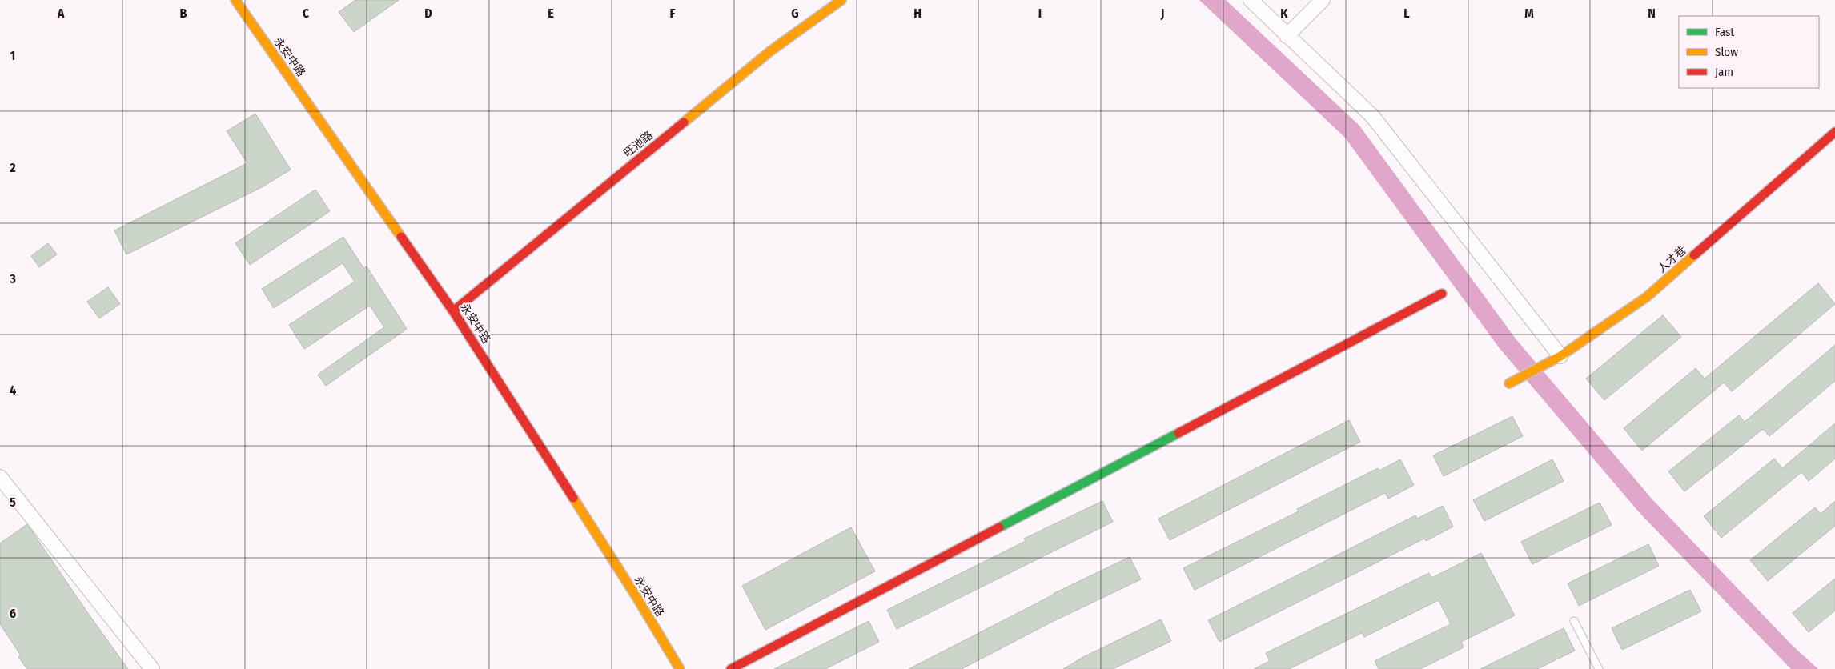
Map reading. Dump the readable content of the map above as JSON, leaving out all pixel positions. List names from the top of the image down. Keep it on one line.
{"streets":{"street":["永安中路","旺池路","人才巷"]},"crossings":[["永安中路","旺池路"]],"legend":["Fast","Slow","Jam"],"grid":{"columns":["A","B","C","D","E","F","G","H","I","J","K","L","M","N"],"rows":["1","2","3","4","5","6"]}}
